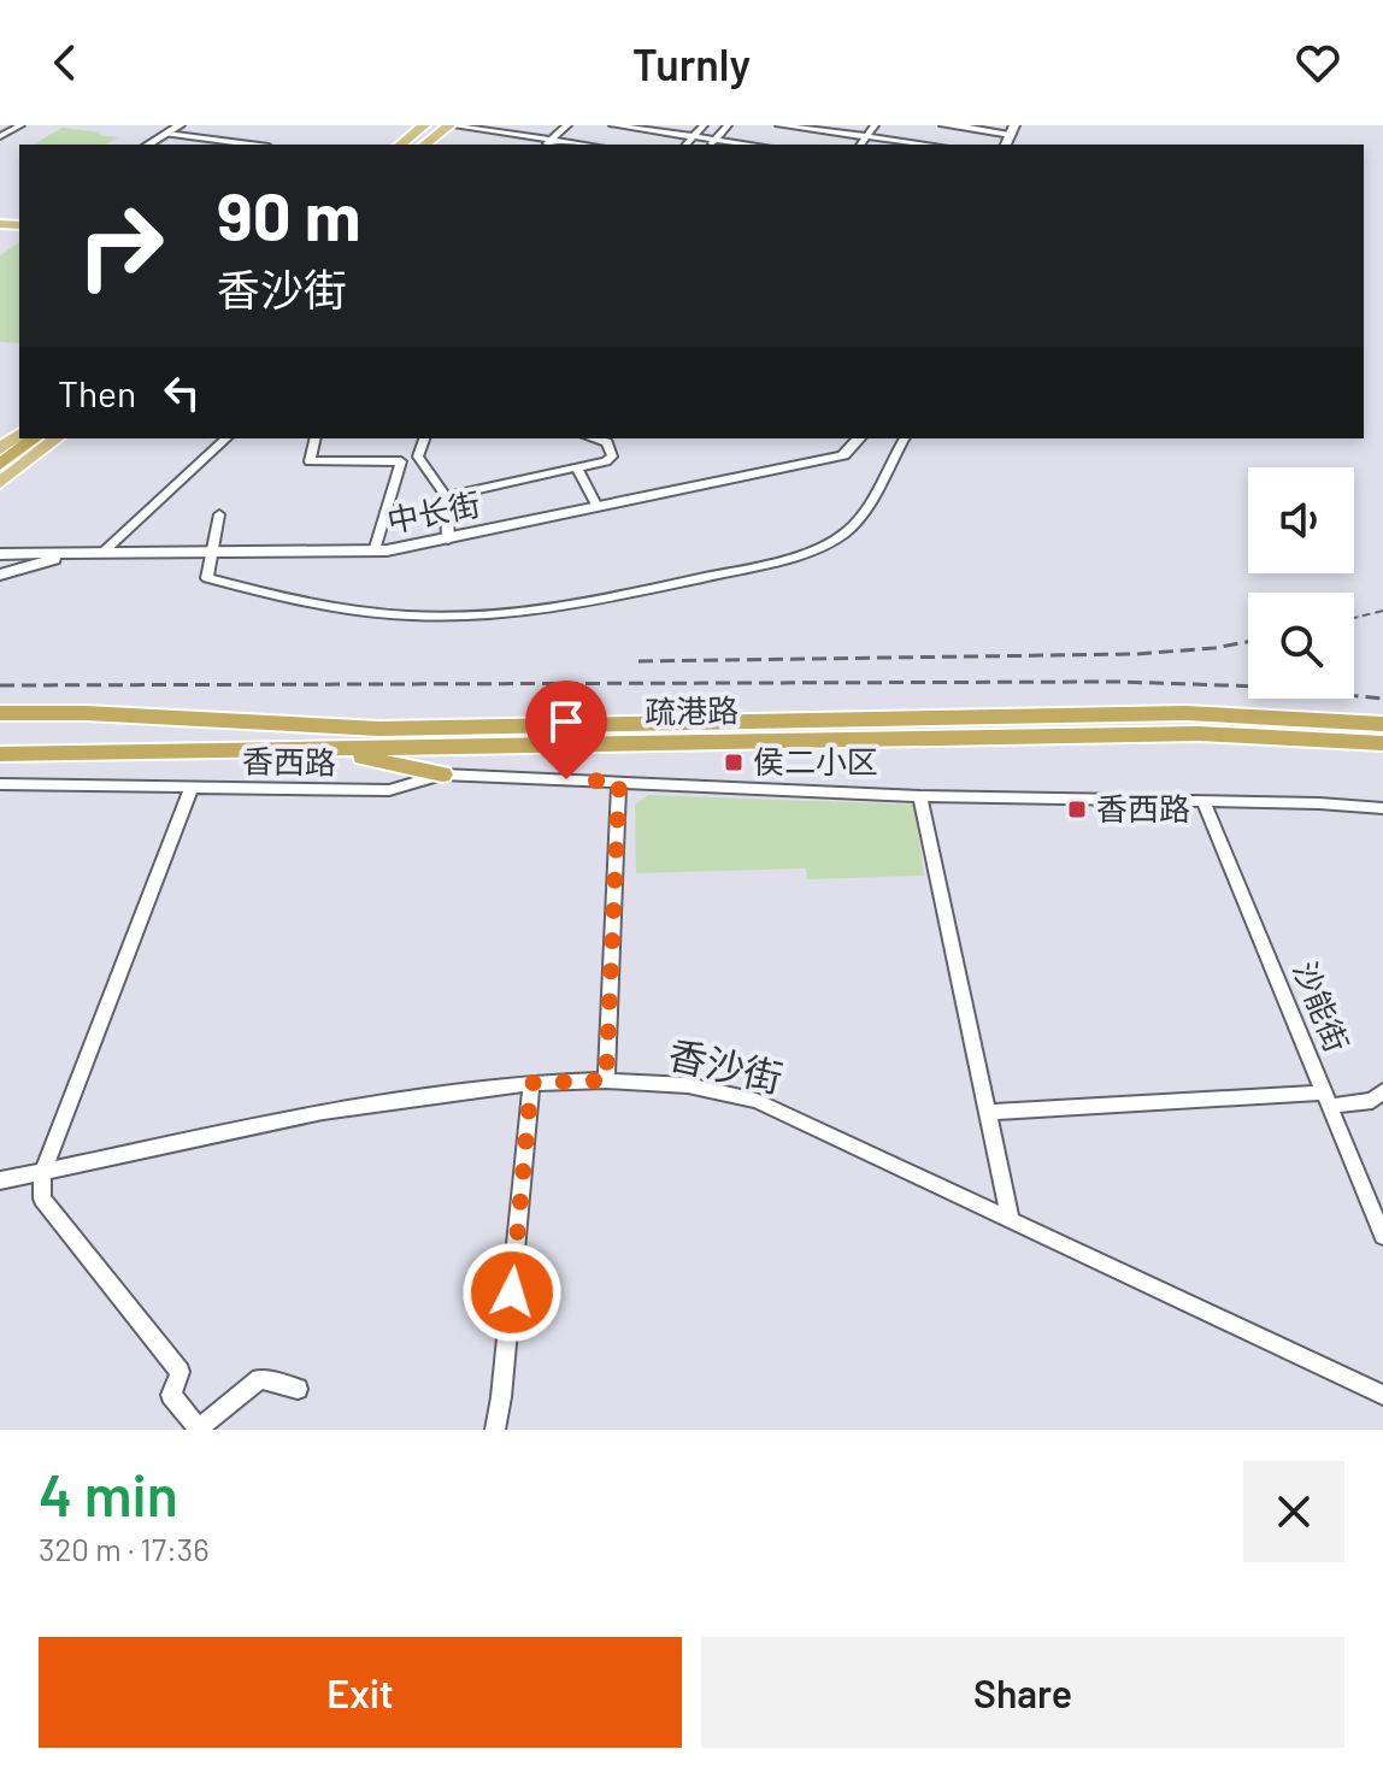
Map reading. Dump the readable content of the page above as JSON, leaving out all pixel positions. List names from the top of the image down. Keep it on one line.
{"streets":{"highway":["疏港路"],"street":["中长街","香西路","沙能街","香沙街"]},"crossings":[["香西路","沙能街"]],"places":{"transit":["侯二小区","香西路"]},"page":{"header":"Turnly","turn":["90 m","香沙街"],"then":"Then","heading":["4 min","320 m · 17:36"],"buttons":["Exit","Share"]}}
